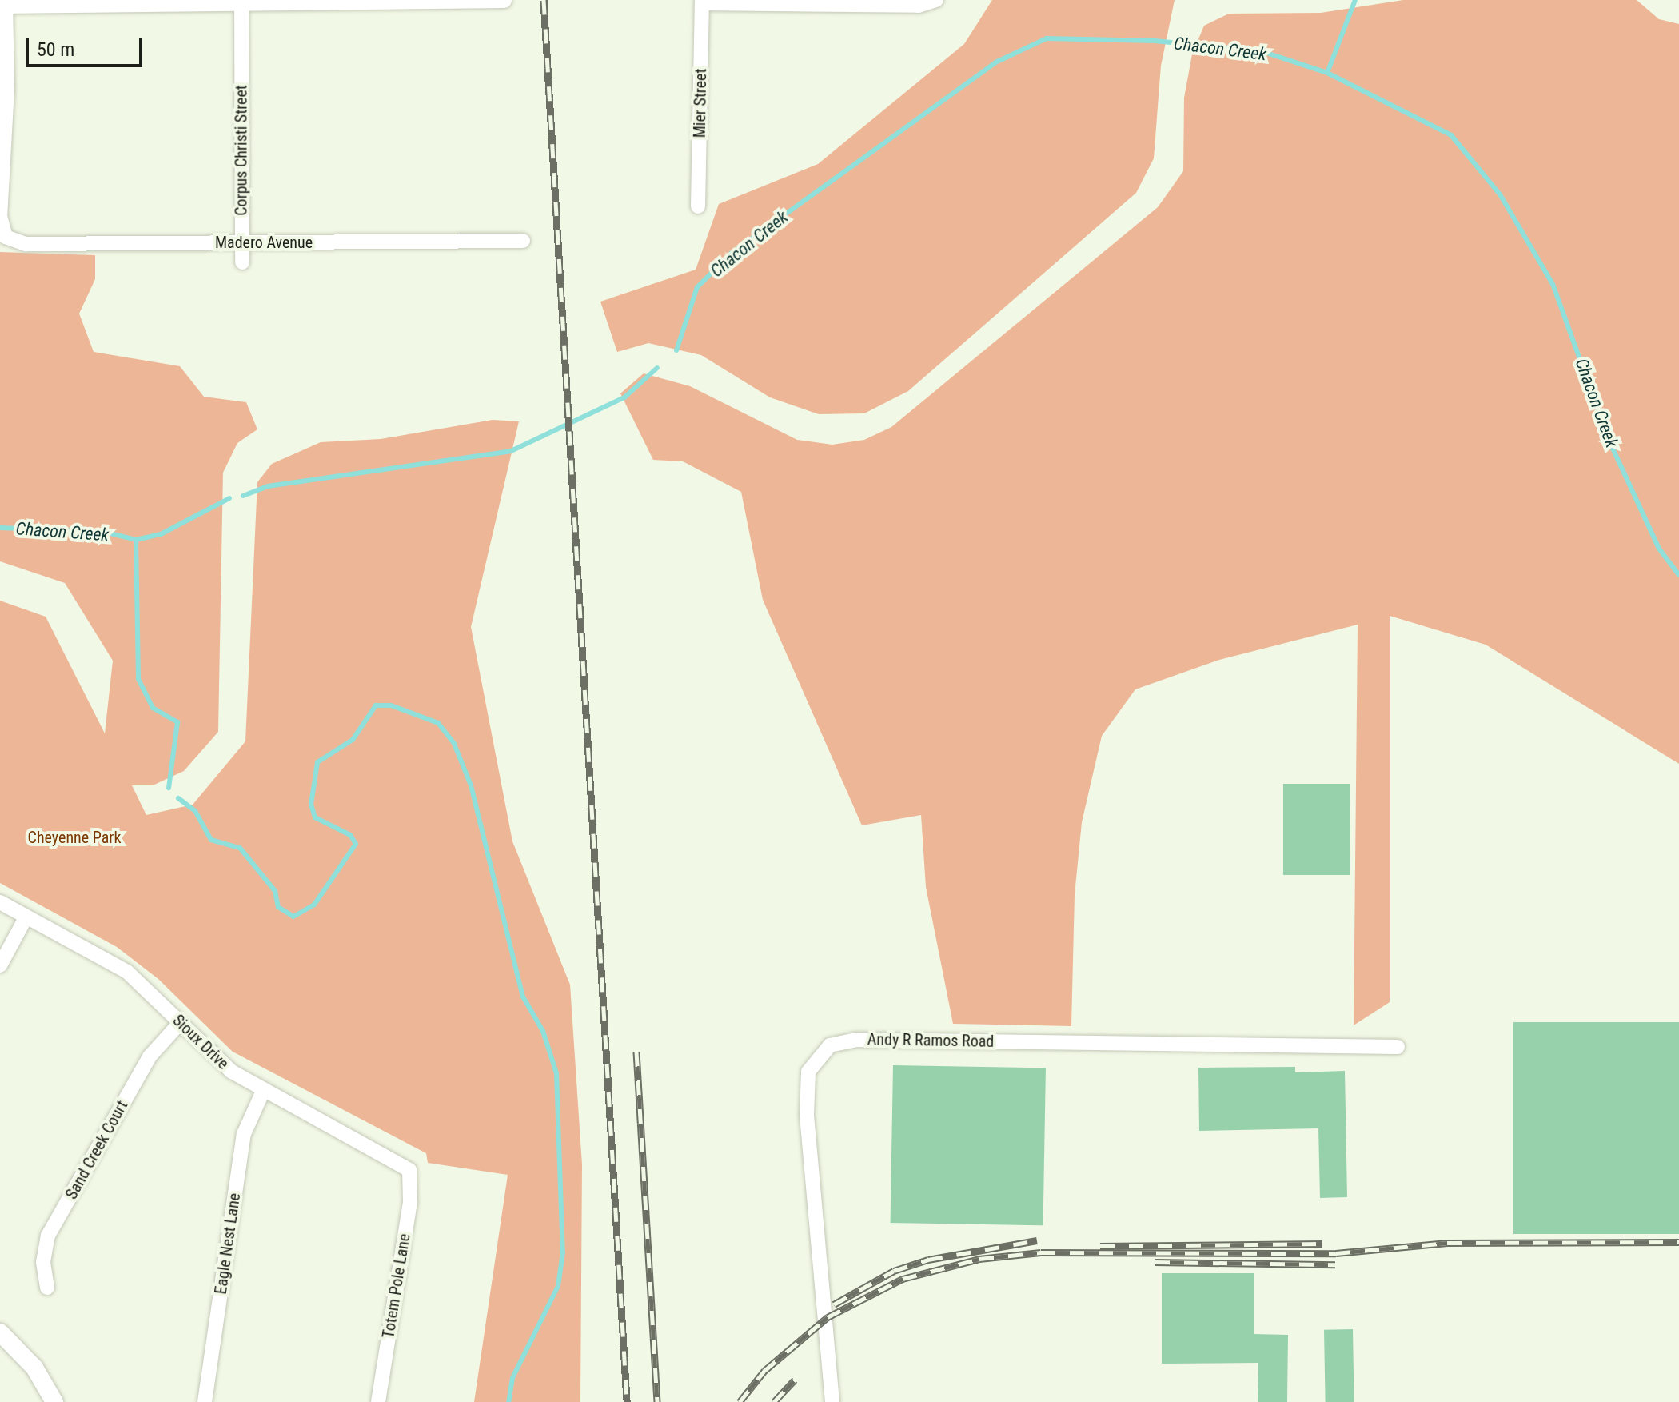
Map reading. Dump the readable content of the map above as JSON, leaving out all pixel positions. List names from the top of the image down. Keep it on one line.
{"streets":{"street":["Mier Street","Corpus Christi Street","Madero Avenue","Andy R Ramos Road","Sioux Drive","Sand Creek Court","Eagle Nest Lane","Totem Pole Lane"]},"crossings":[["Corpus Christi Street","Madero Avenue"],["Sioux Drive","Sand Creek Court"],["Sioux Drive","Eagle Nest Lane"],["Sioux Drive","Totem Pole Lane"]],"water":["Chacon Creek"],"parks":["Cheyenne Park"],"scale_bar":"50 m"}
